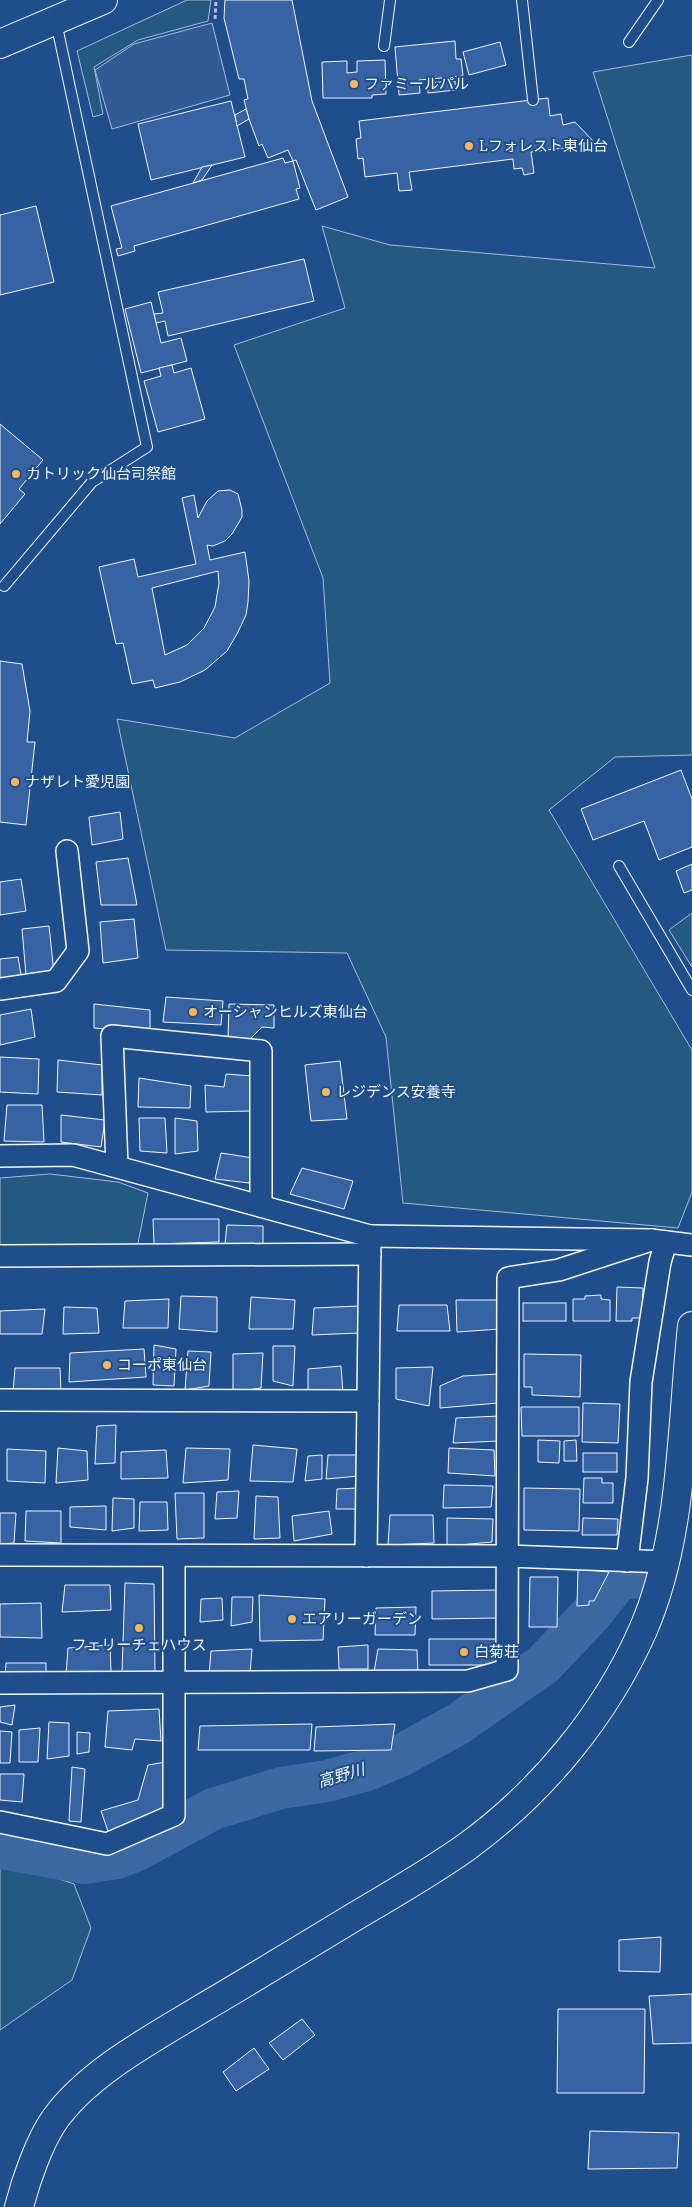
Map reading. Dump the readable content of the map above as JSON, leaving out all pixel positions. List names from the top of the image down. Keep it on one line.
{"water":["高野川"],"places":["ファミールパル","Lフォレスト東仙台","カトリック仙台司祭館","ナザレト愛児園","オーシャンヒルズ東仙台","レジデンス安養寺","コーポ東仙台","エアリーガーデン","フェリーチェハウス","白菊荘"]}
